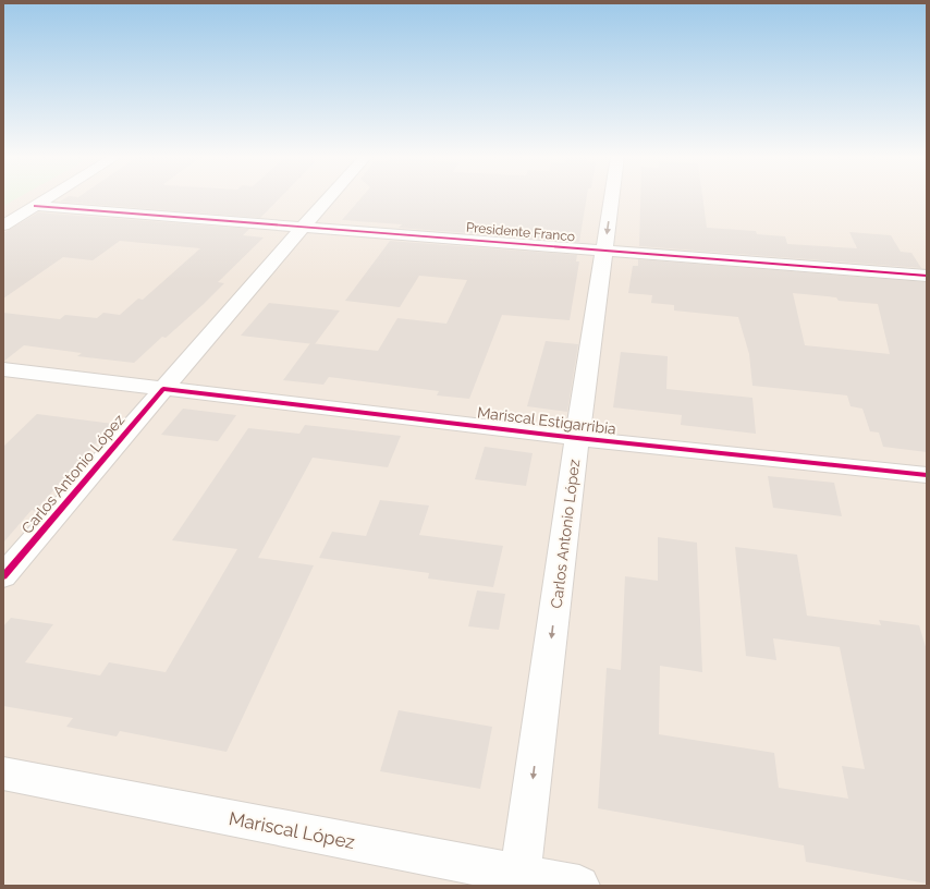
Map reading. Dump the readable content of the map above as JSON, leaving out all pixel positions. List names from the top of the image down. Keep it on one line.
{"streets":{"street":["Presidente Franco","Mariscal Estigarribia","Carlos Antonio López","Mariscal López"]},"crossings":[["Presidente Franco","Carlos Antonio López"],["Mariscal Estigarribia","Carlos Antonio López"],["Carlos Antonio López","Mariscal López"]],"one_way":["Carlos Antonio López"]}
